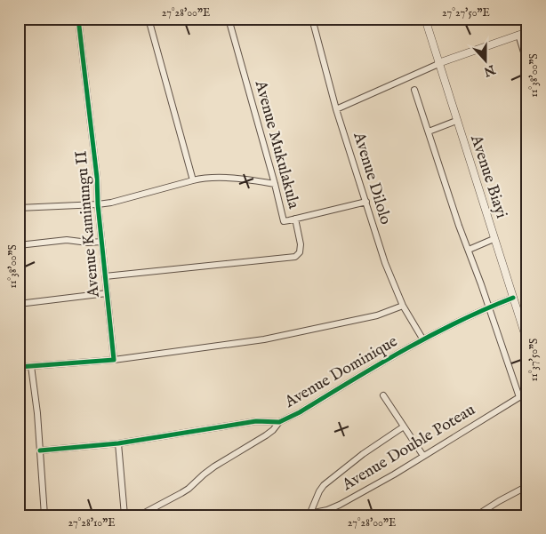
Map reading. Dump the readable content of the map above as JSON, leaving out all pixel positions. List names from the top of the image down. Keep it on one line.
{"streets":{"street":["Avenue Mukulakula","Avenue Biayi","Avenue Dilolo","Avenue Kaminungu II","Avenue Dominique","Avenue Double Poteau"]},"crossings":[["Avenue Mukulakula","Avenue Dilolo"],["Avenue Biayi","Avenue Dominique"],["Avenue Dilolo","Avenue Dominique"]],"north":"bottom","coordinates":["27°28'00\"E","27°27'50\"E","11°38'00\"S","11°37'50\"S","27°28'10\"E"]}
